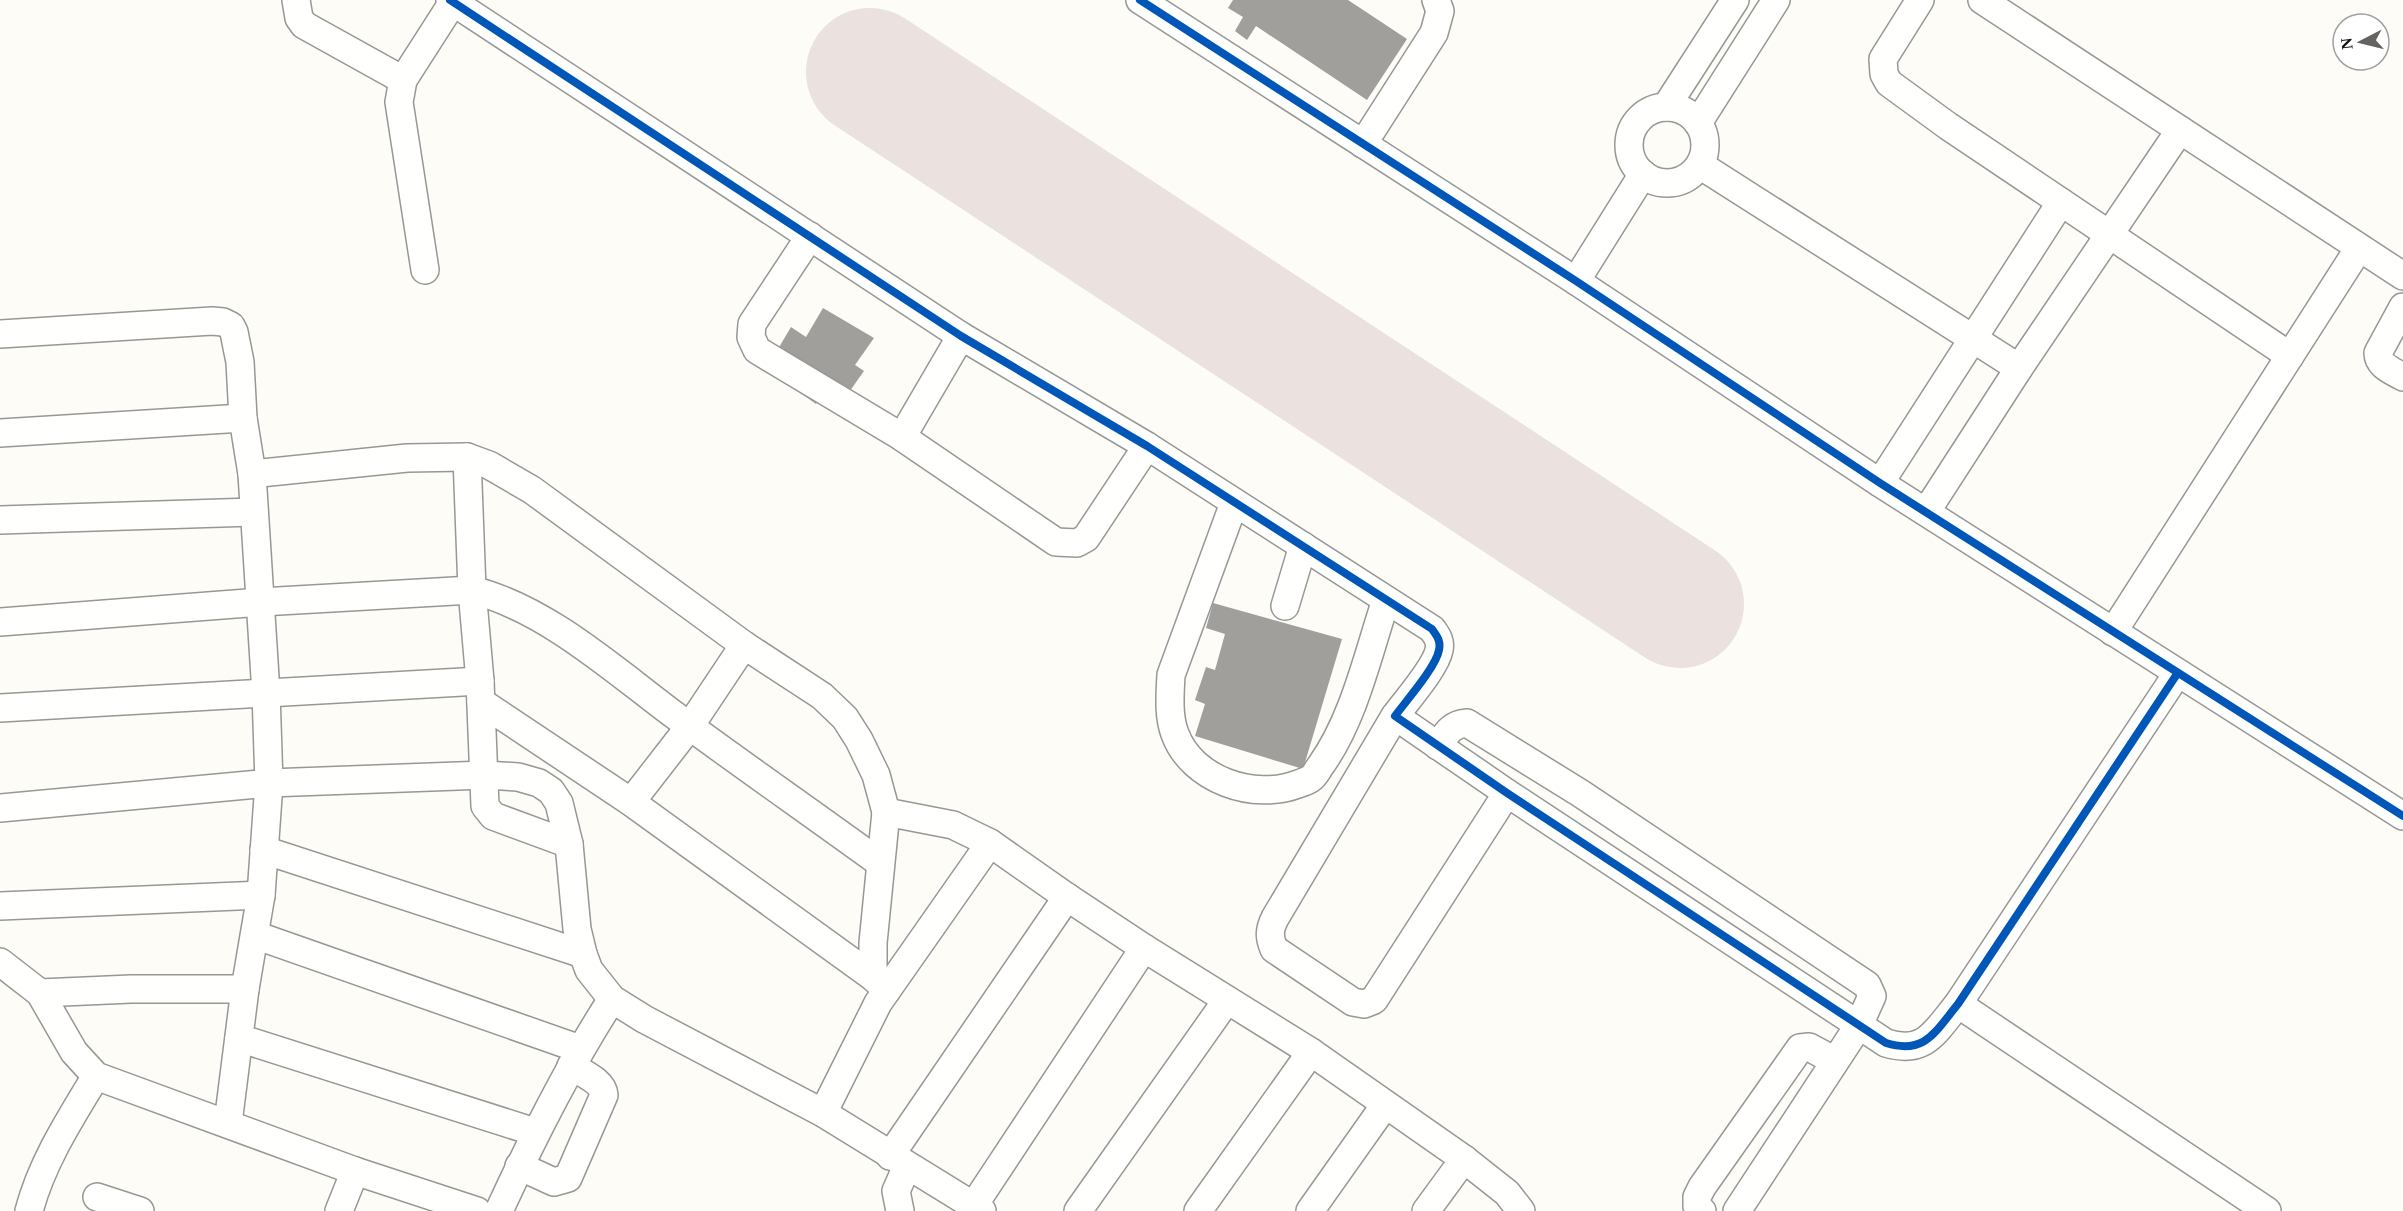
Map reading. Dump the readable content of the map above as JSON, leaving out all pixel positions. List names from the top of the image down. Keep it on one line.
{"north":"left"}
